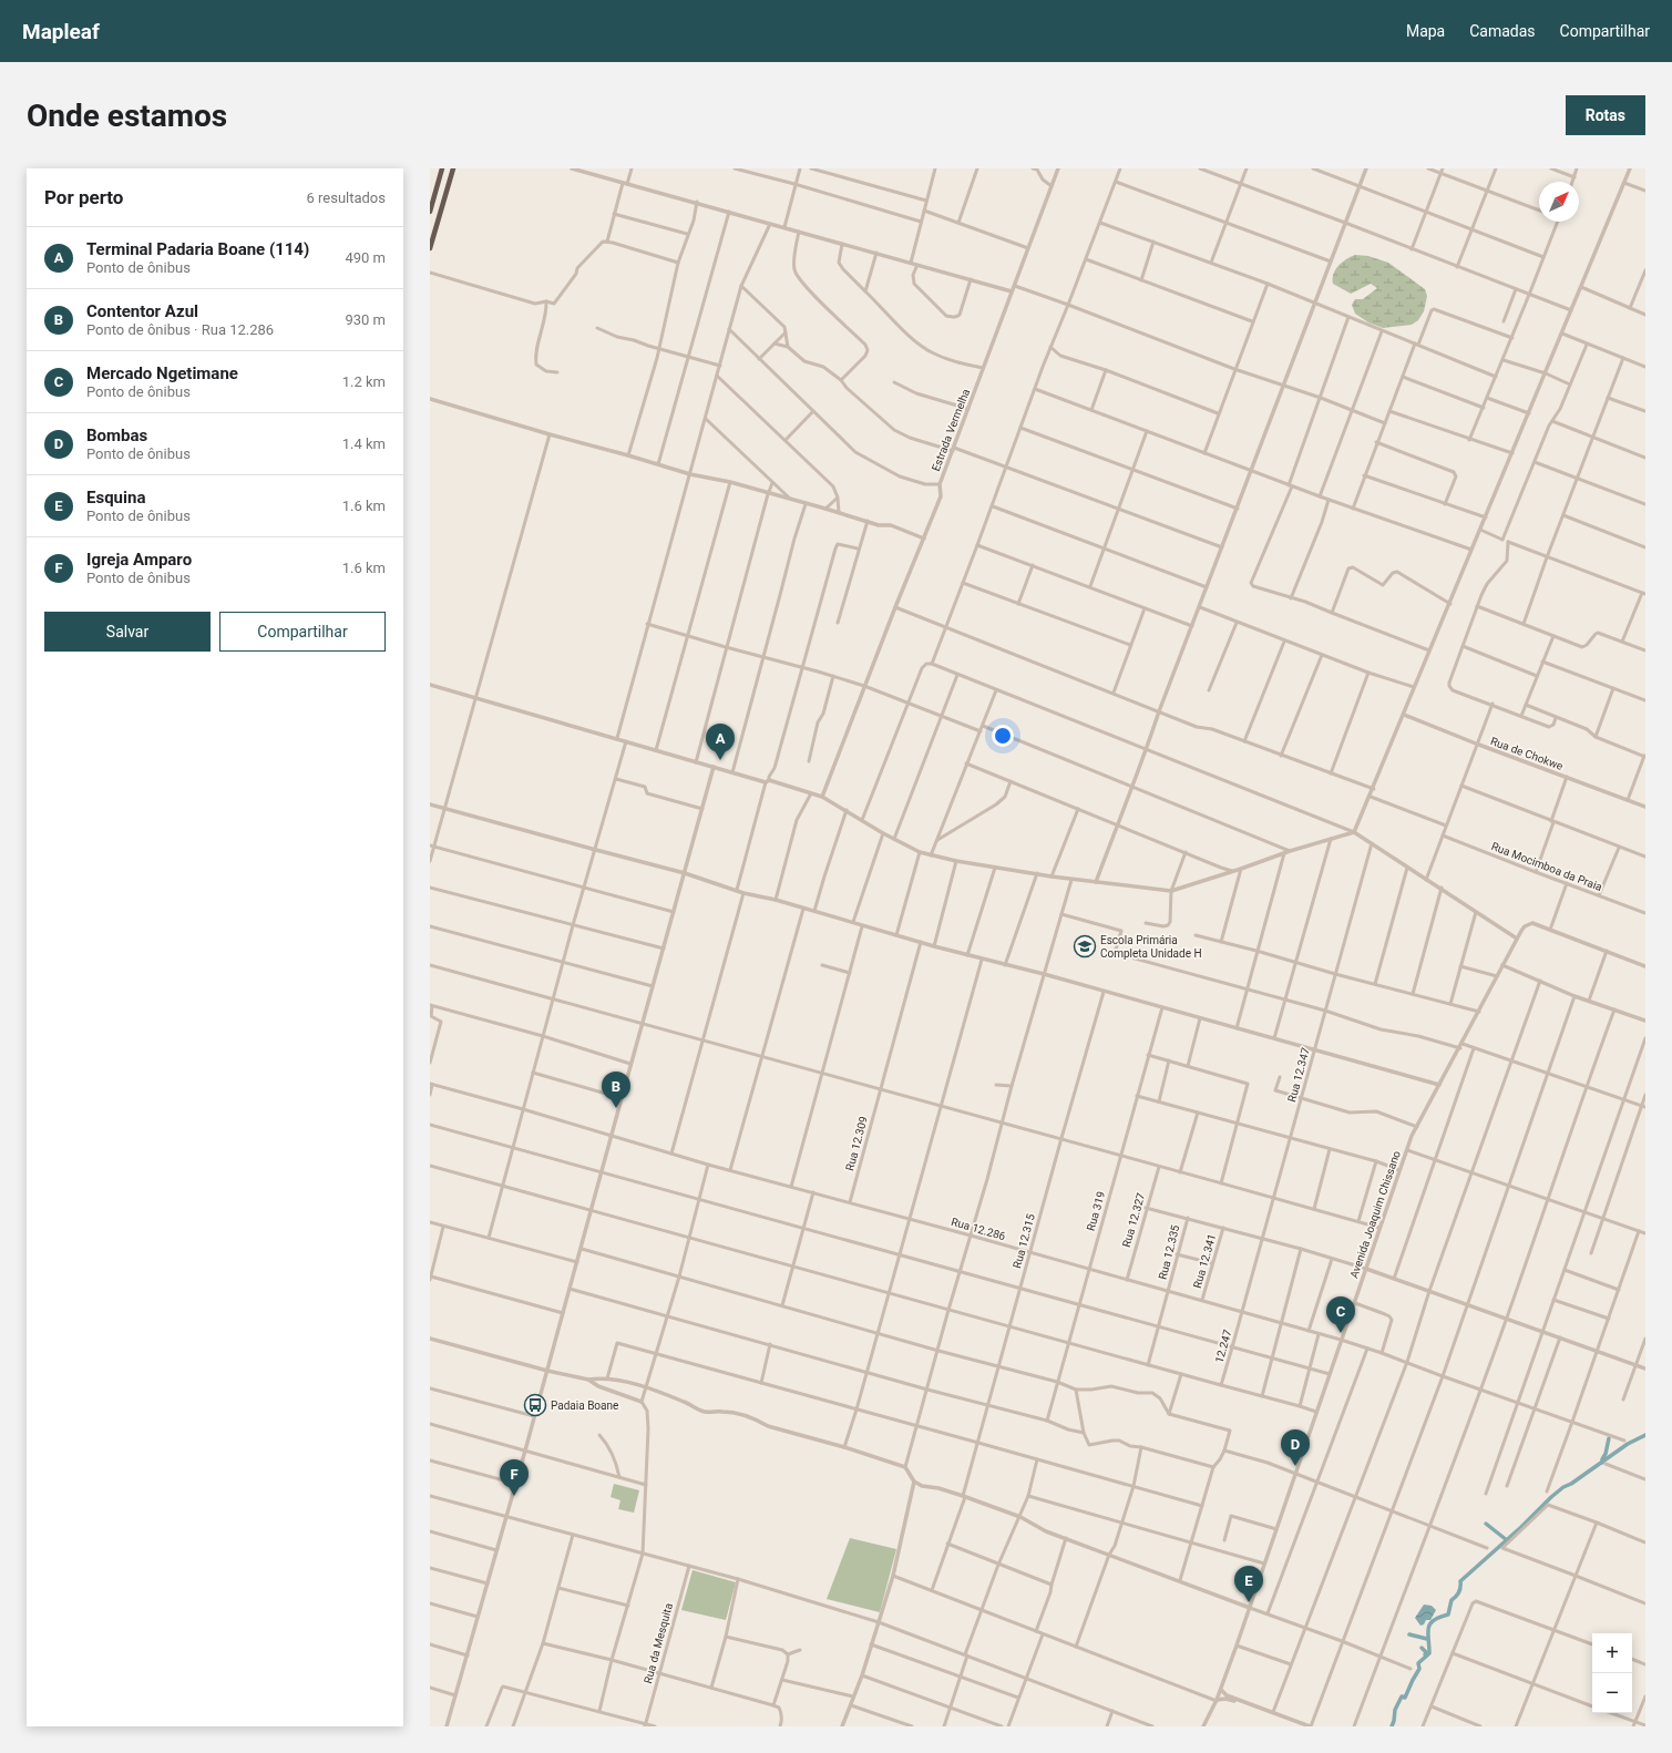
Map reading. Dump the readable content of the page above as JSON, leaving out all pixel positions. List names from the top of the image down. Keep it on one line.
{"streets":{"street":["Estrada Vermelha","Rua de Chokwe","Rua Mocimboa da Praia","Rua 12.347","Rua 12.309","Rua 319","Avenida Joaquim Chissano","Rua 12.327","Rua 12.286","Rua 12.315","Rua 12.335","Rua 12.341","12.247","Rua da Mesquita"]},"crossings":[["Rua 12.347","Rua 12.286"],["Rua 12.347","12.247"],["Rua 12.309","Rua 12.286"],["Rua 319","Rua 12.286"],["Avenida Joaquim Chissano","Rua 12.286"],["Rua 12.327","Rua 12.286"],["Rua 12.286","Rua 12.315"],["Rua 12.286","Rua 12.335"],["Rua 12.286","Rua 12.341"],["Rua 12.286","12.247"]],"places":{"school or university":["Escola Primária Completa Unidade H"],"bus stop":["Padaia Boane"]},"north":"top right","page":{"header":"Mapleaf","nav":["Mapa","Camadas","Compartilhar"],"buttons":["Rotas",["Salvar","Compartilhar"]],"title":"Onde estamos","heading":["Por perto","6 resultados"],"list":[{"mark":"A","name":"Terminal Padaria Boane (114)","note":"Ponto de ônibus","value":"490 m"},{"mark":"B","name":"Contentor Azul","note":"Ponto de ônibus · Rua 12.286","value":"930 m"},{"mark":"C","name":"Mercado Ngetimane","note":"Ponto de ônibus","value":"1.2 km"},{"mark":"D","name":"Bombas","note":"Ponto de ônibus","value":"1.4 km"},{"mark":"E","name":"Esquina","note":"Ponto de ônibus","value":"1.6 km"},{"mark":"F","name":"Igreja Amparo","note":"Ponto de ônibus","value":"1.6 km"}],"pins":["A","B","C","D","F","E"],"map_buttons":["+","−"]}}
